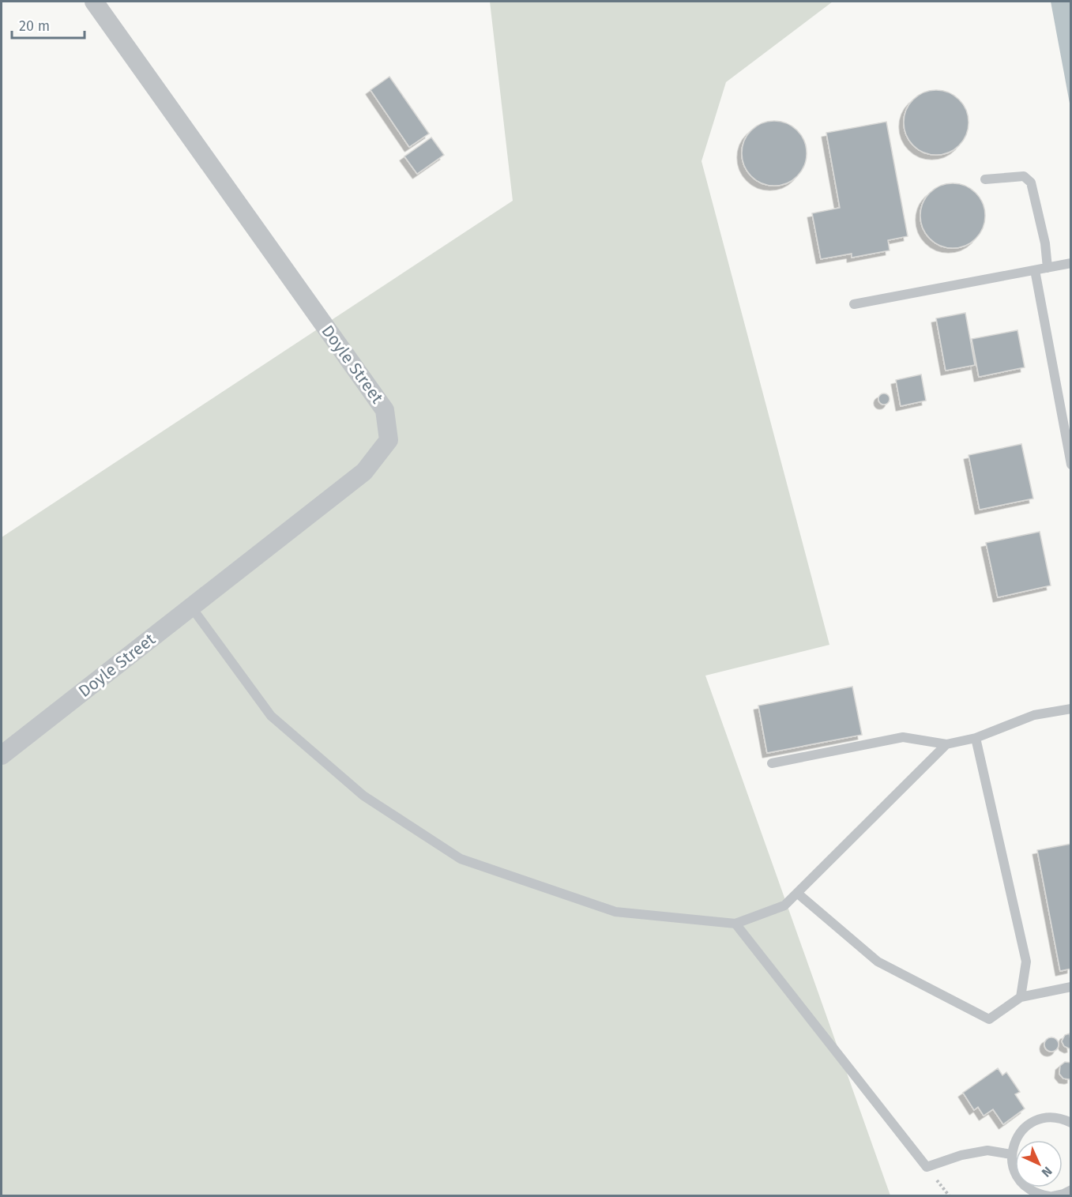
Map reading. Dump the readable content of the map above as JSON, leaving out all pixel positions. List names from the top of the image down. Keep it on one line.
{"streets":{"street":["Doyle Street"]},"scale_bar":"20 m","north":"bottom right"}
